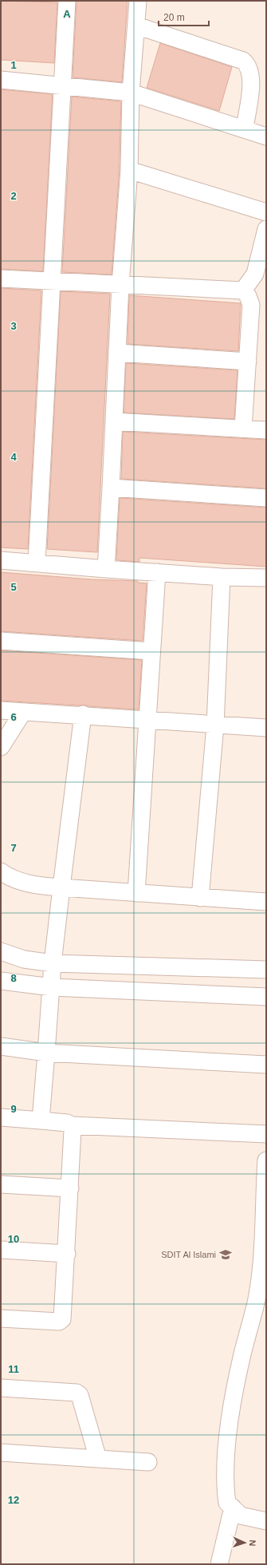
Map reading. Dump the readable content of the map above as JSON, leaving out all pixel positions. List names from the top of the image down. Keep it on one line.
{"places":{"school or university":["SDIT Al Islami"]},"scale_bar":"20 m","north":"right","grid":{"columns":["A"],"rows":["1","2","3","4","5","6","7","8","9","10","11","12"]}}
